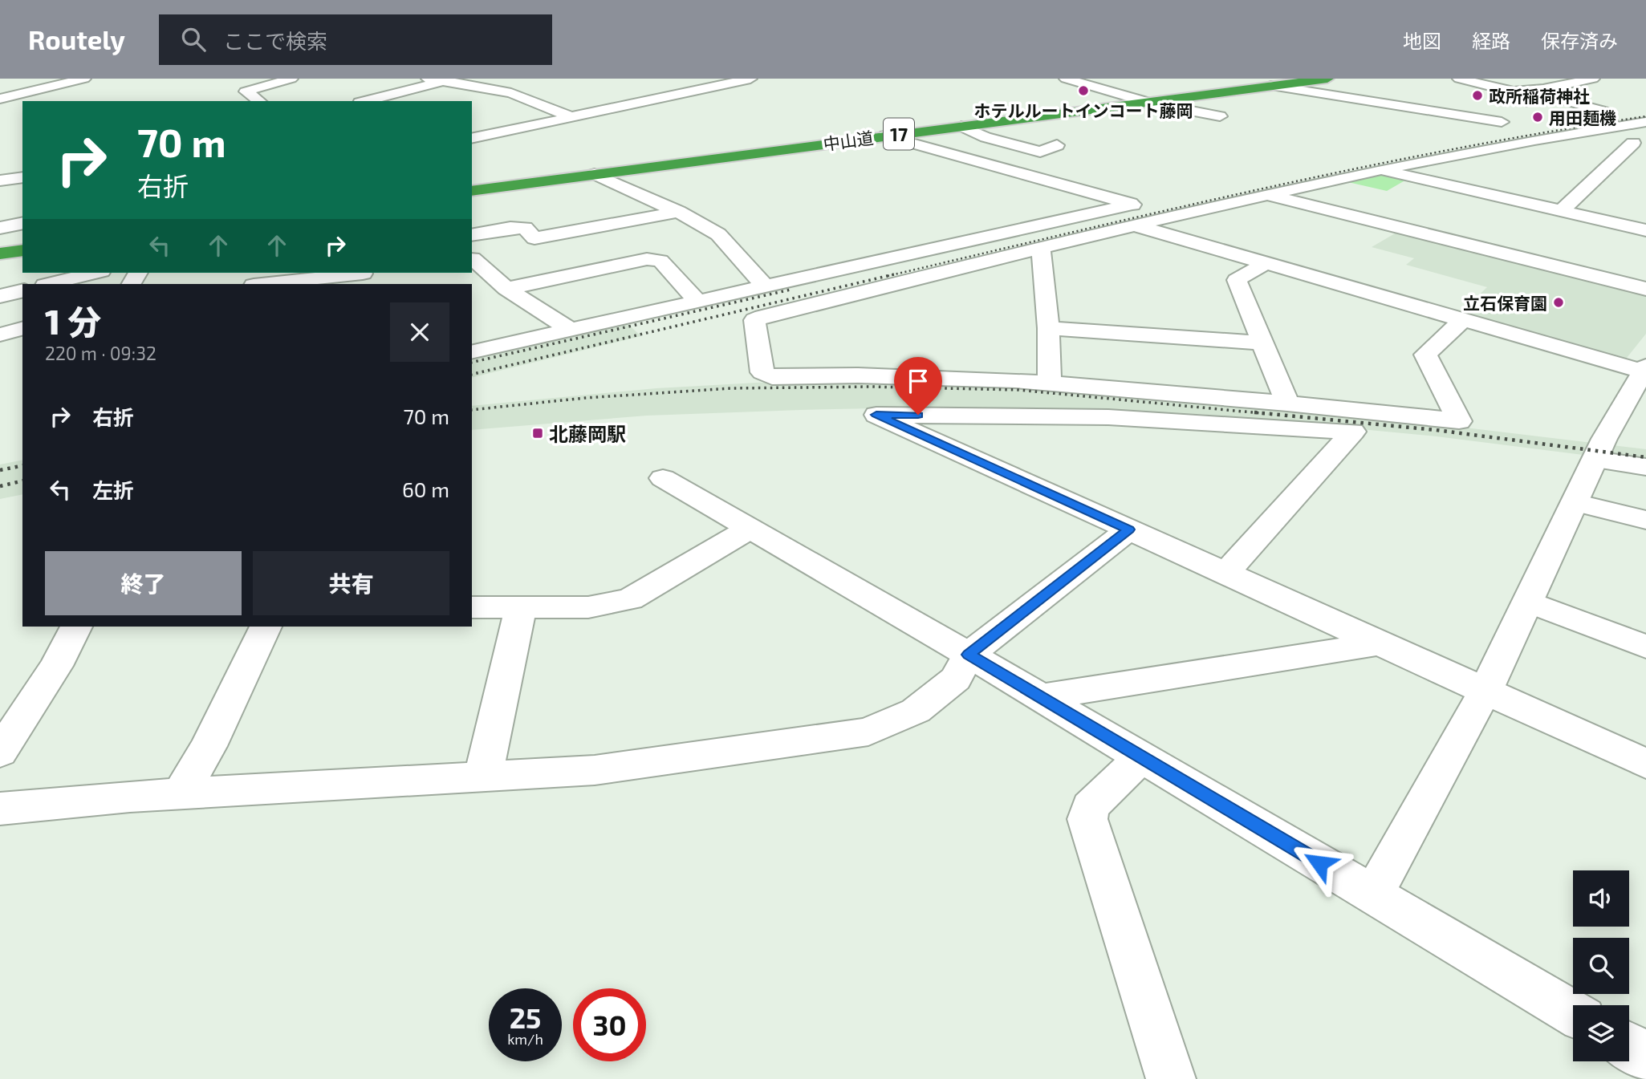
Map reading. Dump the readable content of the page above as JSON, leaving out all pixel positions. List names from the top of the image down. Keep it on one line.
{"streets":{"highway":["17","中山道"]},"places":{"other":["ホテルルートインコート藤岡","政所稲荷神社","用田麺機","立石保育園"],"transit":["北藤岡駅"]},"page":{"header":"Routely","search":"ここで検索","nav":["地図","経路","保存済み"],"turn":["70 m","右折"],"heading":["1 分","220 m · 09:32"],"list":[{"name":"右折","value":"70 m"},{"name":"左折","value":"60 m"}],"buttons":["終了","共有"],"speed":"25 km/h","limit":"30"}}
